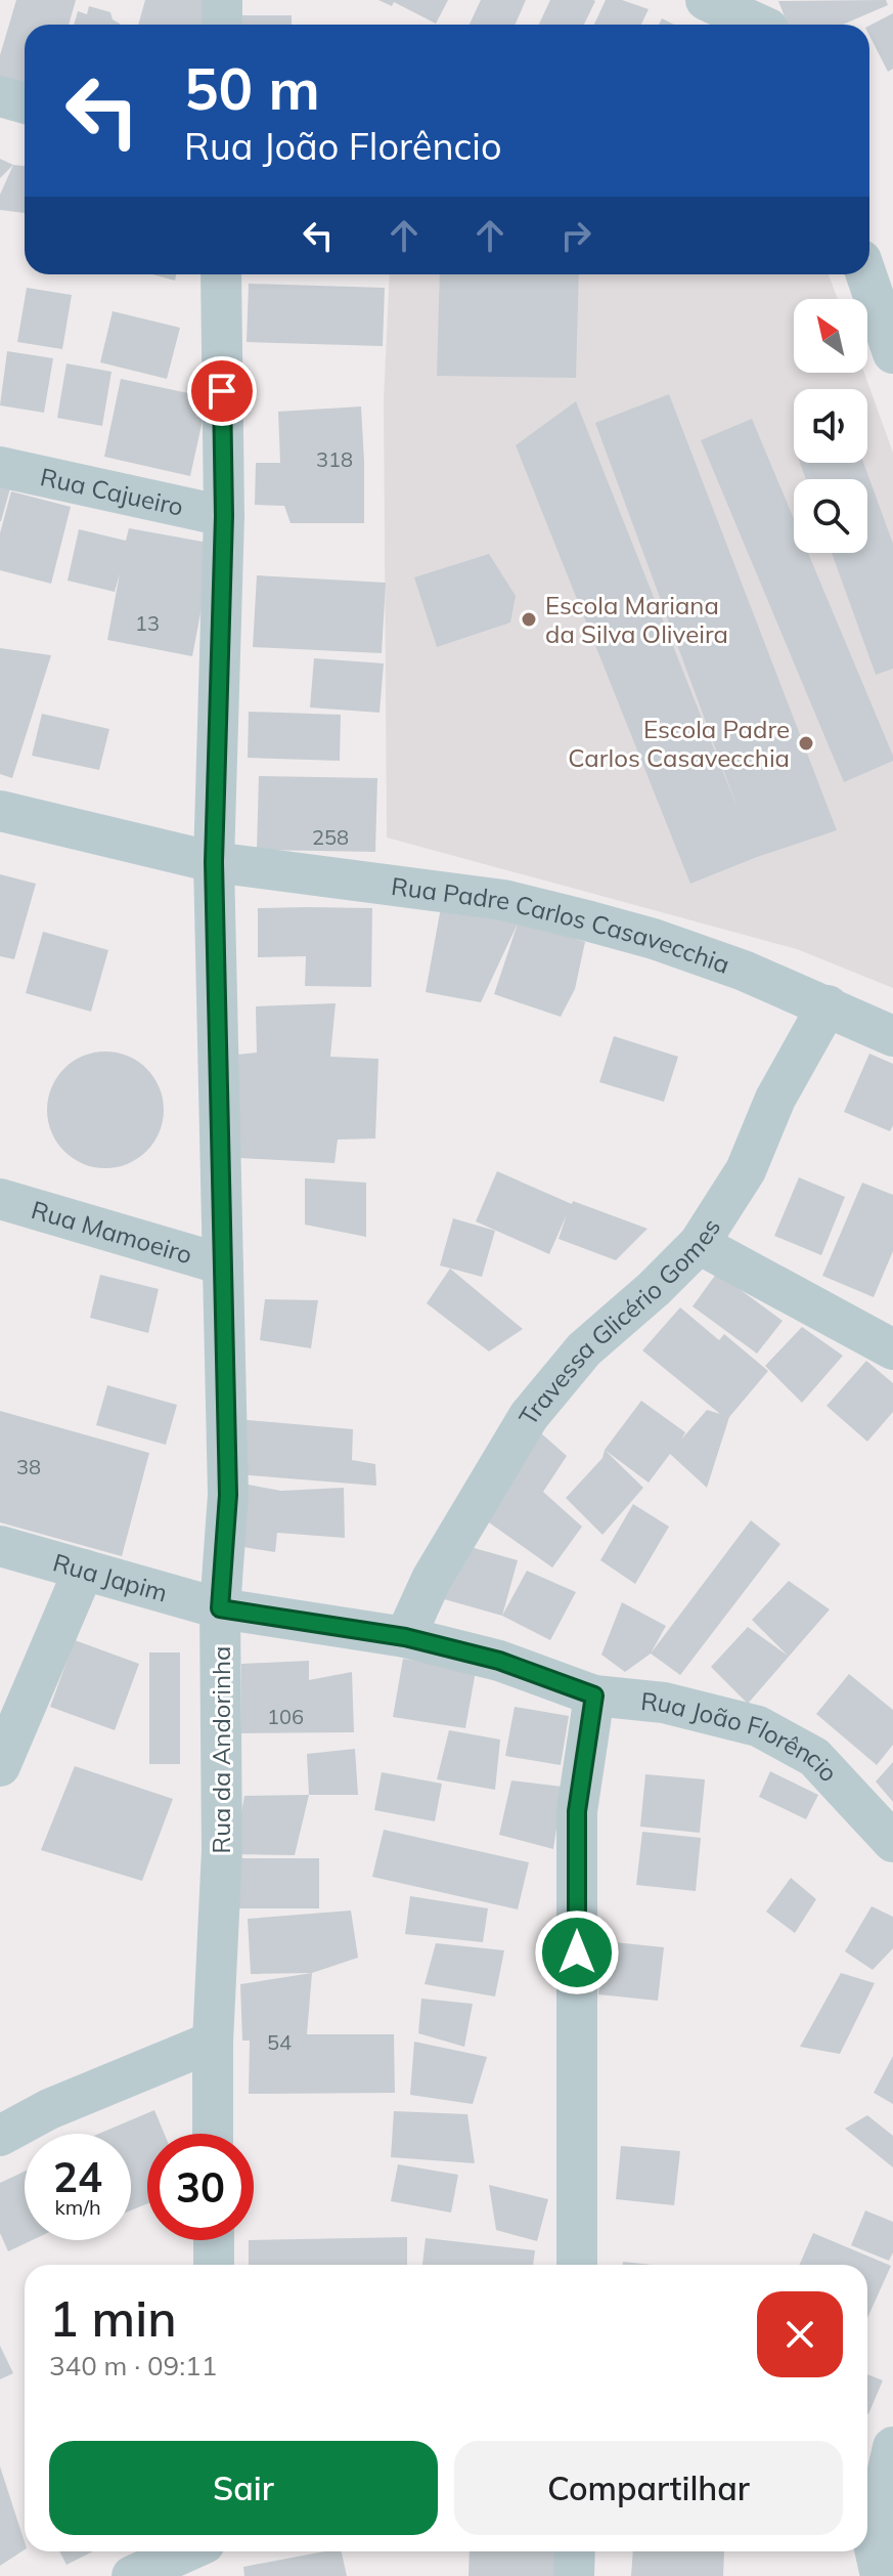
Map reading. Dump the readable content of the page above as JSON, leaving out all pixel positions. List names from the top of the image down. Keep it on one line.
{"streets":{"street":["Rua Cajueiro","Rua Padre Carlos Casavecchia","Rua Mamoeiro","Travessa Glicério Gomes","Rua Japim","Rua João Florêncio","Rua da Andorinha"]},"crossings":[["Rua Cajueiro","Rua da Andorinha"],["Rua Padre Carlos Casavecchia","Travessa Glicério Gomes"],["Rua Padre Carlos Casavecchia","Rua da Andorinha"],["Rua Mamoeiro","Rua da Andorinha"],["Travessa Glicério Gomes","Rua João Florêncio"],["Rua Japim","Rua João Florêncio"],["Rua Japim","Rua da Andorinha"],["Rua João Florêncio","Rua da Andorinha"]],"places":["Escola Mariana da Silva Oliveira","Escola Padre Carlos Casavecchia"],"house_numbers":["318","13","258","38","106","54"],"north":"top left","page":{"turn":["50 m","Rua João Florêncio"],"speed":"24 km/h","limit":"30","heading":["1 min","340 m · 09:11"],"buttons":["Sair","Compartilhar"]}}
